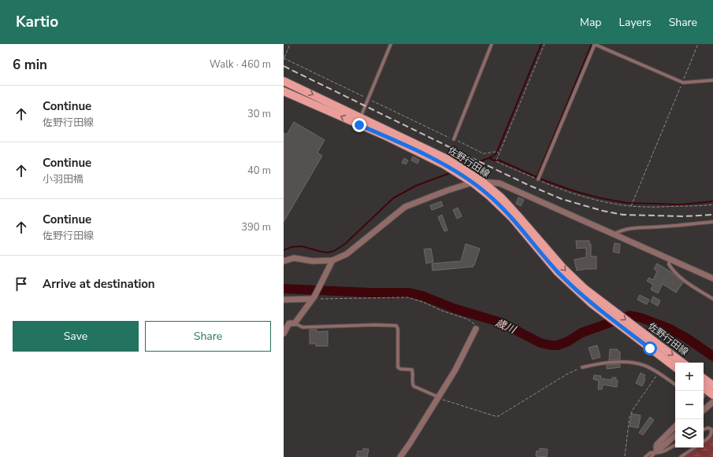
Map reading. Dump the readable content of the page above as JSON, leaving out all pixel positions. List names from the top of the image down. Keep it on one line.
{"streets":{"main road":["佐野行田線"]},"water":["歳川"],"page":{"header":"Kartio","nav":["Map","Layers","Share"],"heading":["6 min","Walk · 460 m"],"list":[["Continue","佐野行田線","30 m"],["Continue","小羽田橋","40 m"],["Continue","佐野行田線","390 m"],"Arrive at destination"],"buttons":["Save","Share"],"map_buttons":["+","−"]}}
